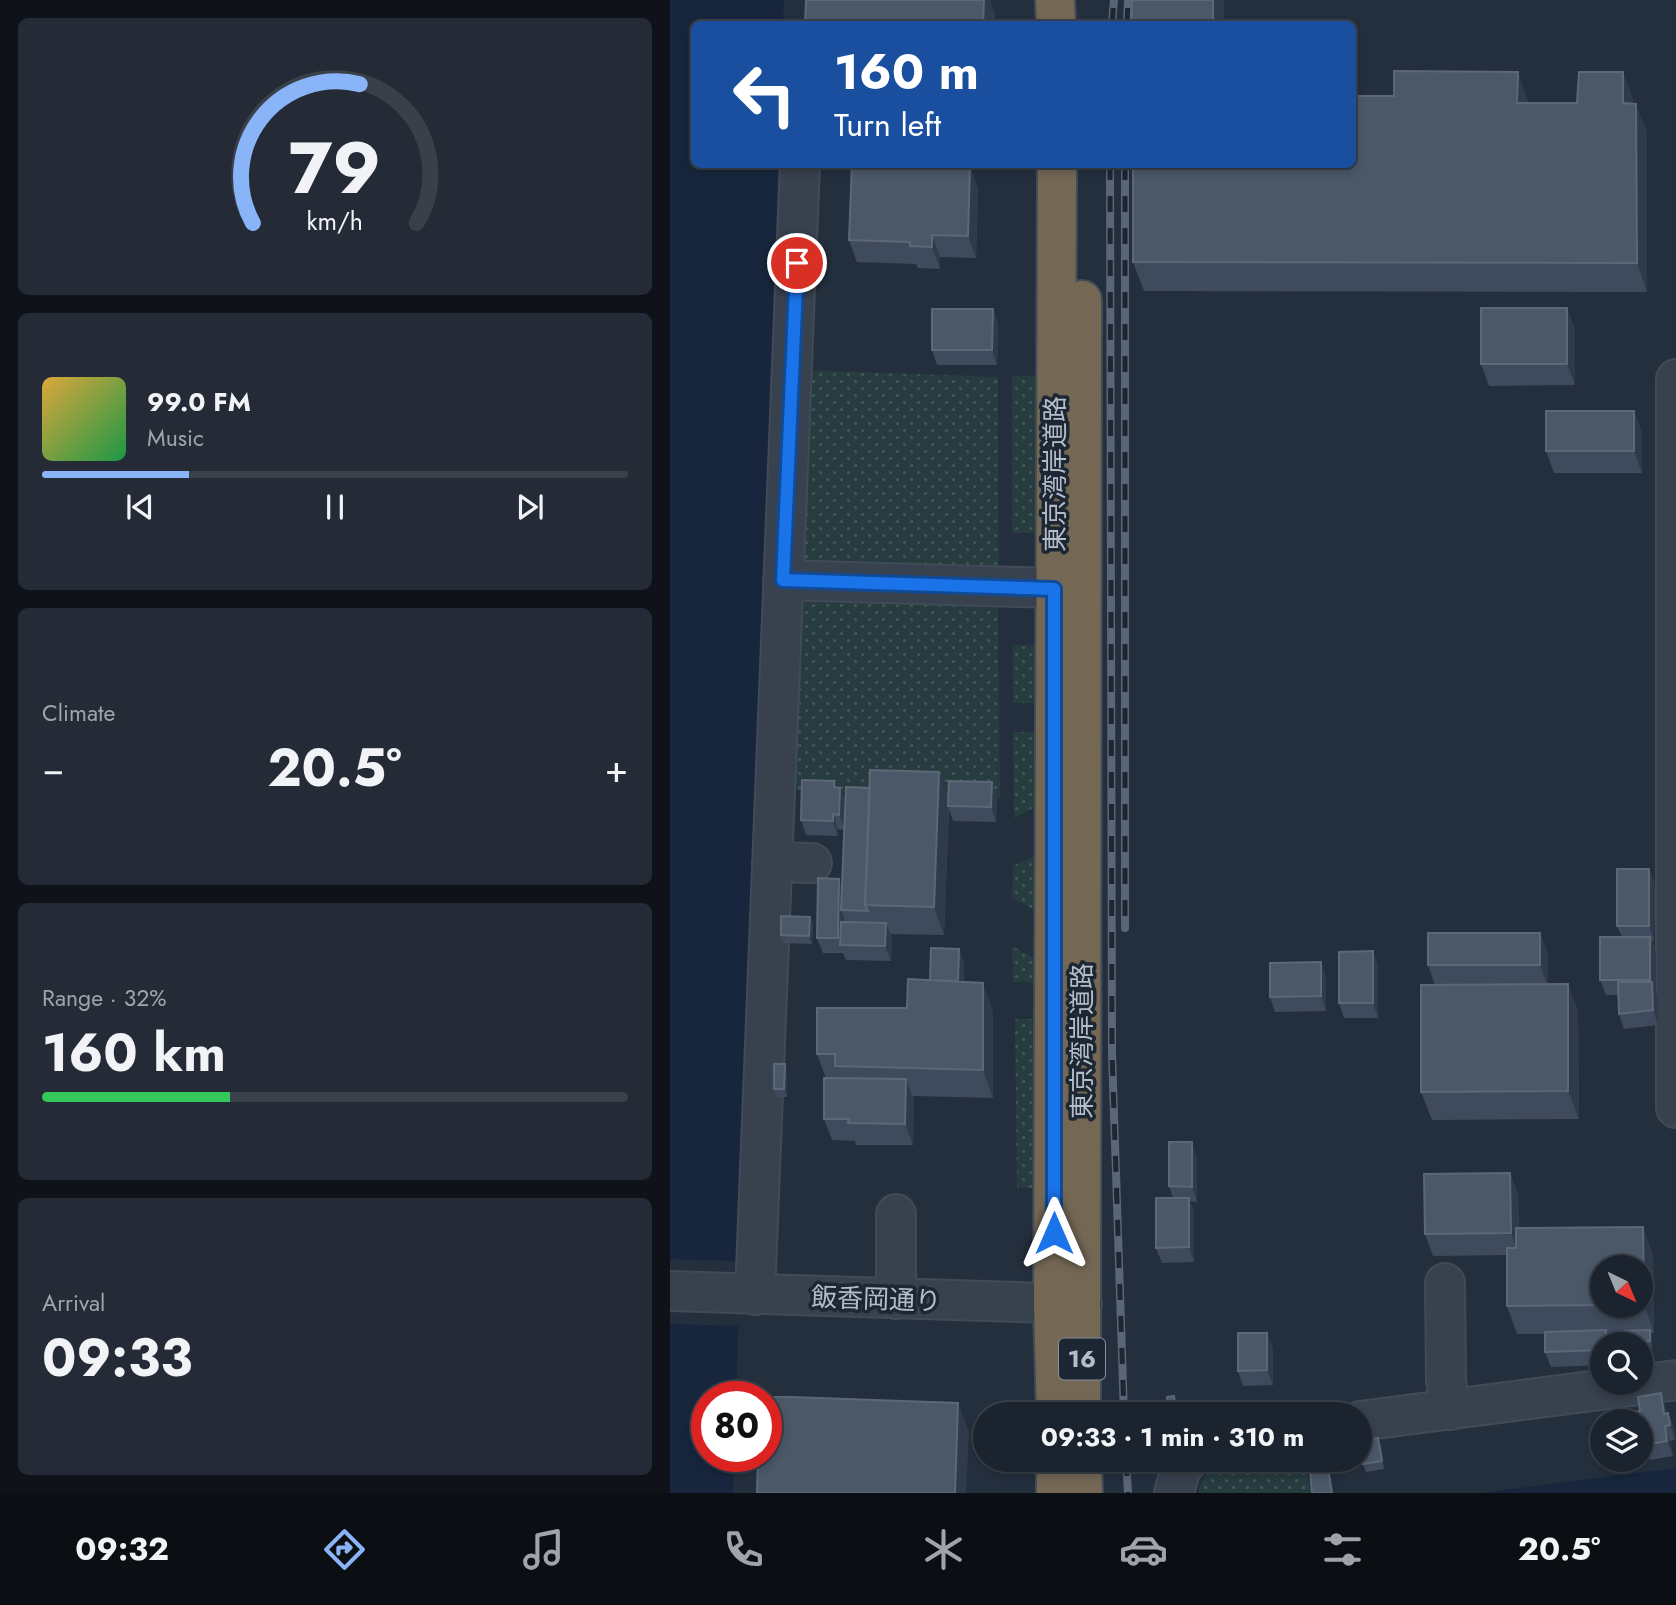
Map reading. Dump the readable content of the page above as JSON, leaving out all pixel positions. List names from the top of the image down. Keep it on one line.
{"streets":{"highway":["東京湾岸道路","16"],"street":["飯香岡通り"]},"crossings":[["東京湾岸道路","飯香岡通り"]],"north":"bottom right","page":{"turn":["160 m","Turn left"],"song":["99.0 FM","Music"],"tile":["Climate",["Range · 32%","160 km"],["Arrival","09:33"]],"heat":["−","20.5°","+"],"limit":"80","trip":"09:33 · 1 min · 310 m","tabs":["09:32","20.5°"],"gauge":["79","km/h"]}}
